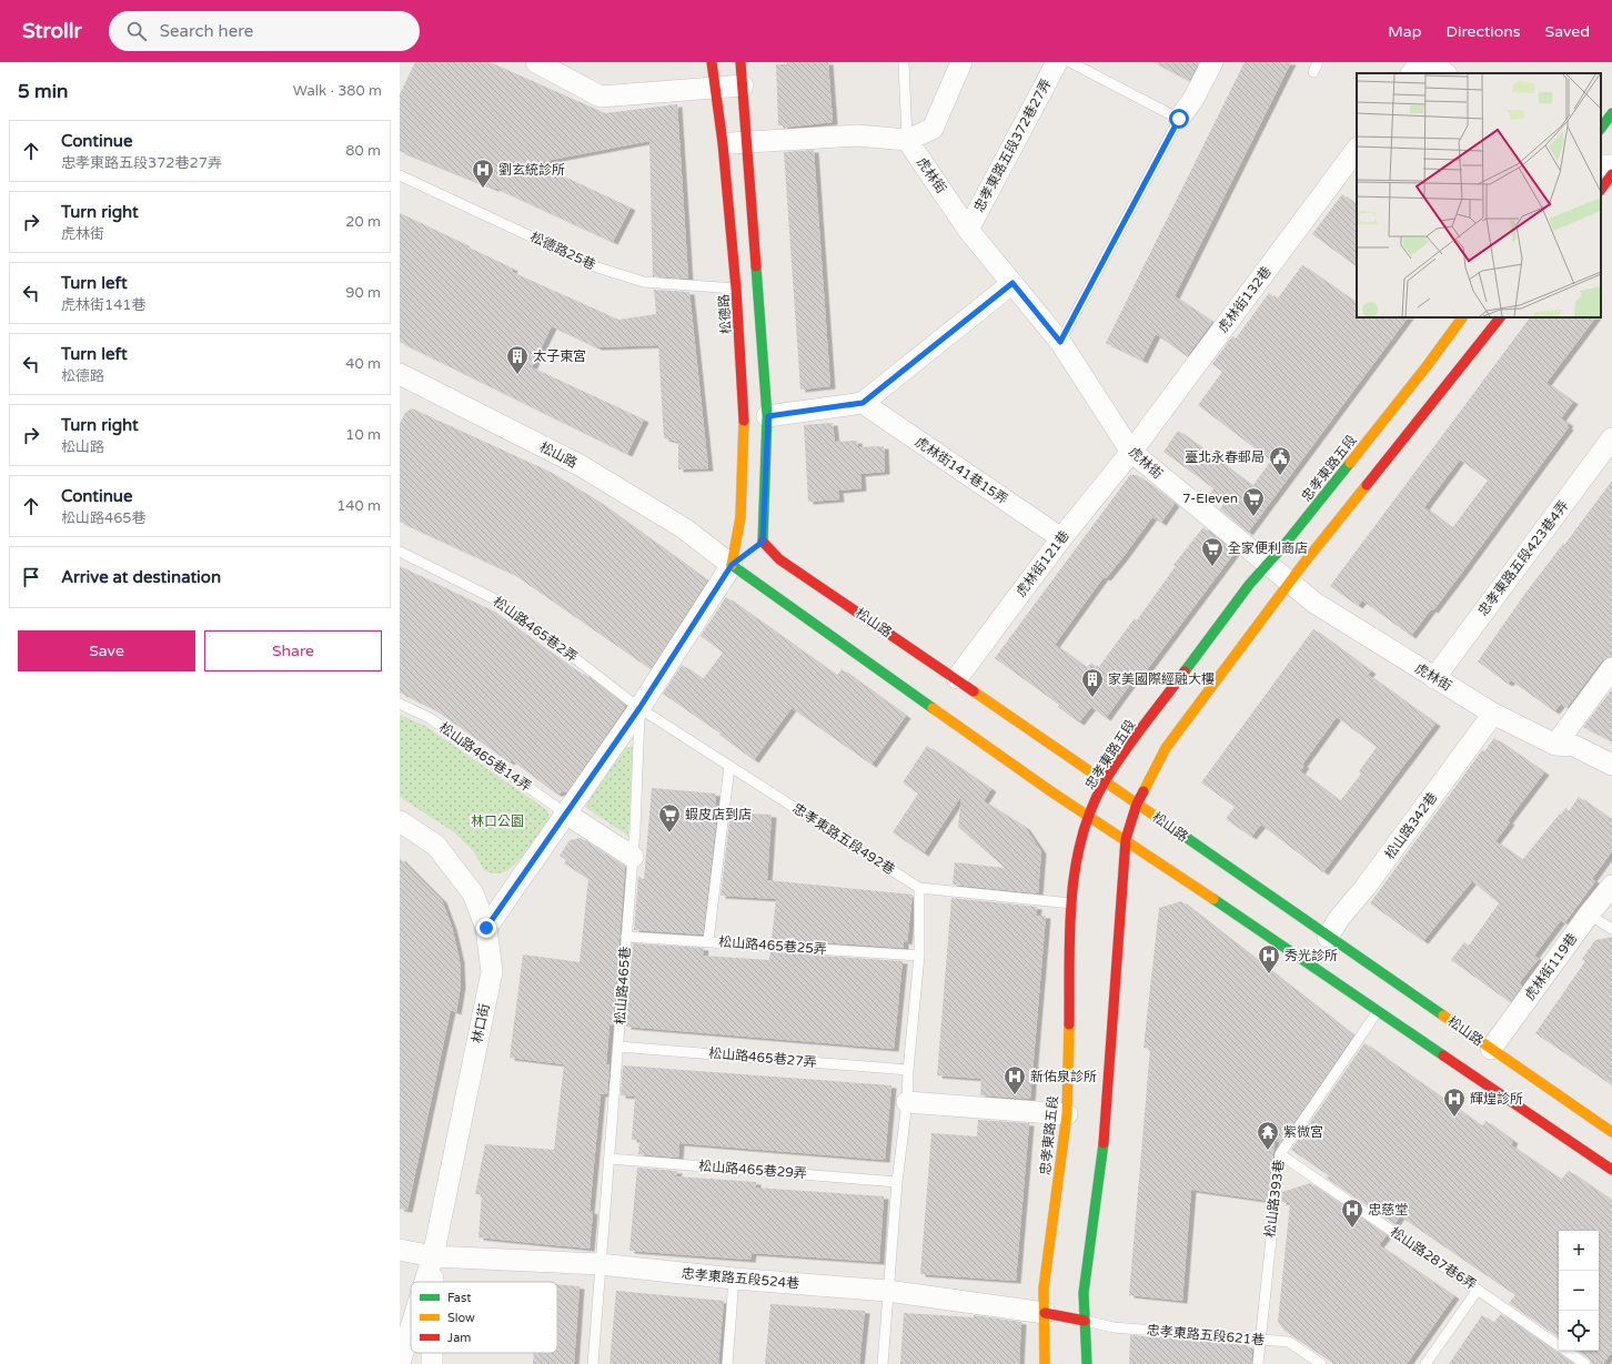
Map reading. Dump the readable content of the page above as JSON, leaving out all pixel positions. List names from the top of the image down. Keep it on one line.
{"streets":{"main road":["松德路","松山路","忠孝東路五段"],"street":["忠孝東路五段372巷27弄","虎林街","虎林街132巷","虎林街141巷15弄","忠孝東路五段423巷4弄","虎林街121巷","松山路342巷","虎林街119巷","林口街","忠孝東路五段524巷"],"lane":["松德路25巷","松山路465巷2弄","松山路465巷14弄","忠孝東路五段492巷","松山路465巷25弄","松山路465巷","松山路465巷27弄","松山路465巷29弄","松山路393巷","松山路287巷6弄","忠孝東路五段621巷"]},"crossings":[["忠孝東路五段372巷27弄","虎林街"],["虎林街","虎林街132巷"],["虎林街","忠孝東路五段"],["虎林街","忠孝東路五段423巷4弄"],["虎林街","虎林街121巷"],["虎林街","松山路342巷"],["松德路25巷","松德路"],["虎林街132巷","虎林街121巷"],["松德路","松山路"],["松山路","忠孝東路五段"],["松山路","虎林街121巷"],["松山路","松山路342巷"],["松山路","虎林街119巷"],["松山路","松山路393巷"],["忠孝東路五段","忠孝東路五段492巷"],["忠孝東路五段","忠孝東路五段524巷"],["虎林街141巷15弄","虎林街121巷"],["松山路465巷2弄","忠孝東路五段492巷"],["松山路465巷2弄","松山路465巷"],["忠孝東路五段492巷","松山路465巷"],["松山路465巷25弄","松山路465巷"],["松山路465巷","松山路465巷27弄"],["松山路465巷","松山路465巷29弄"],["松山路465巷","忠孝東路五段524巷"],["林口街","忠孝東路五段524巷"],["松山路393巷","松山路287巷6弄"],["松山路393巷","忠孝東路五段621巷"]],"parks":["林口公園"],"places":{"hospital":["劉玄統診所","秀光診所","新佑泉診所","輝煌診所","忠慈堂"],"building":["太子東宮","家美國際經融大樓"],"public building":["臺北永春郵局"],"supermarket":["7-Eleven","全家便利商店","蝦皮店到店"],"temple":["紫微宮"]},"legend":["Fast","Slow","Jam"],"page":{"header":"Strollr","search":"Search here","nav":["Map","Directions","Saved"],"heading":["5 min","Walk · 380 m"],"list":[["Continue","忠孝東路五段372巷27弄","80 m"],["Turn right","虎林街","20 m"],["Turn left","虎林街141巷","90 m"],["Turn left","松德路","40 m"],["Turn right","松山路","10 m"],["Continue","松山路465巷","140 m"],"Arrive at destination"],"buttons":["Save","Share"],"map_buttons":["+","−"]}}
